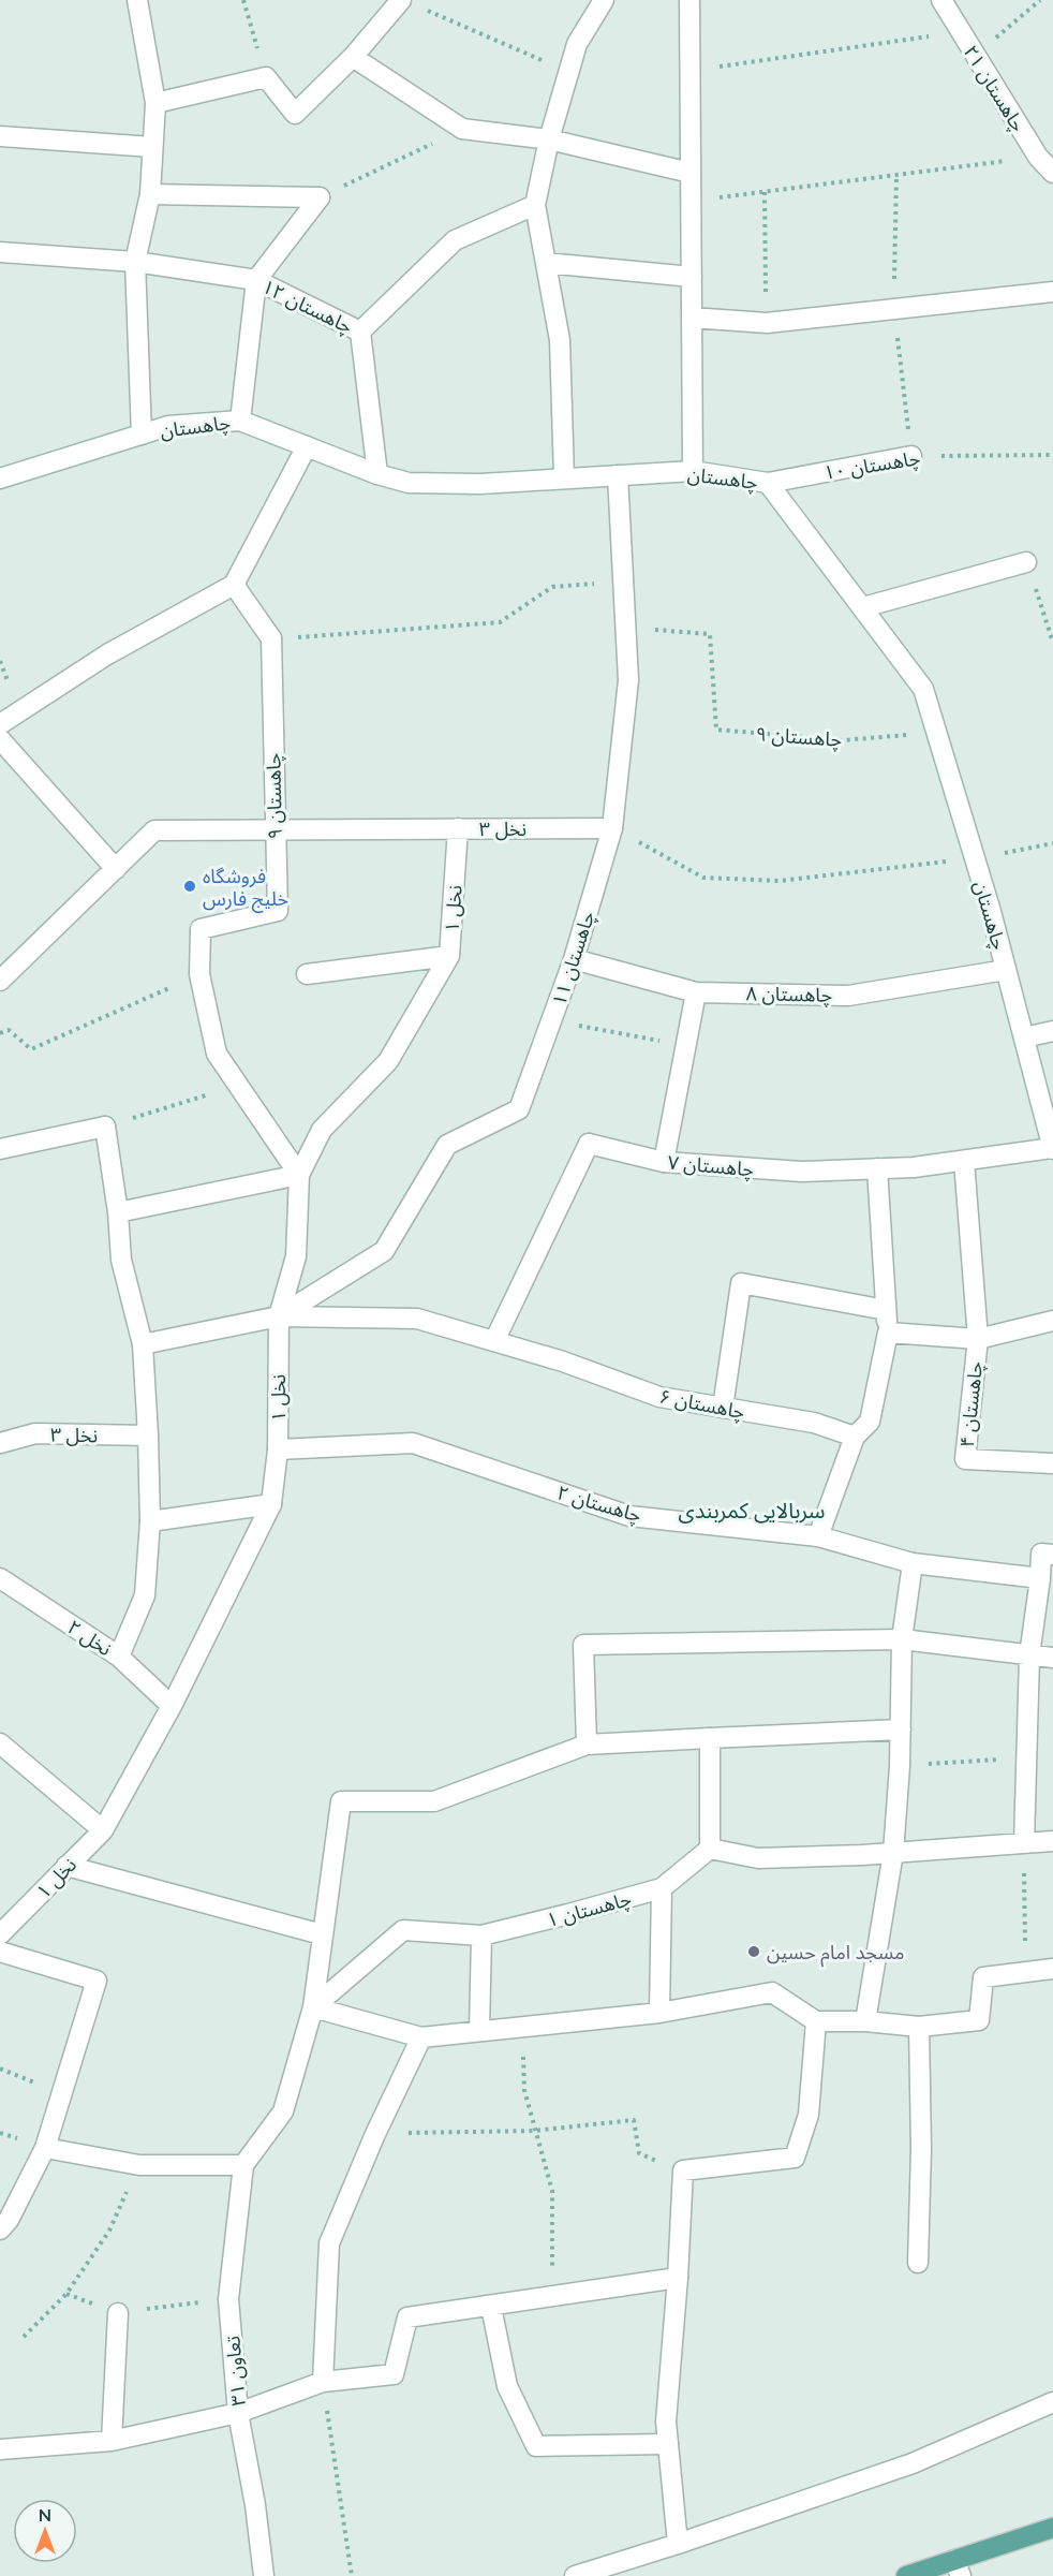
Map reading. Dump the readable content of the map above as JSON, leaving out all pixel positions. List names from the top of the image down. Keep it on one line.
{"streets":{"street":["چاهستان ۲۱","چاهستان ۱۲","چاهستان","چاهستان ۱۰","چاهستان ۹","نخل ۳","نخل ۱","چاهستان ۱۱","چاهستان ۸","چاهستان ۷","چاهستان ۶","چاهستان ۴","چاهستان ۲","نخل ۲","چاهستان ۱","تعاون ۳۱"]},"crossings":[["چاهستان","چاهستان ۱۰"],["چاهستان","چاهستان ۹"],["چاهستان","چاهستان ۱۱"],["چاهستان","چاهستان ۸"],["چاهستان","چاهستان ۷"],["چاهستان ۹","نخل ۳"],["چاهستان ۹","نخل ۱"],["نخل ۳","نخل ۱"],["نخل ۳","چاهستان ۱۱"],["نخل ۱","چاهستان ۱۱"],["نخل ۱","چاهستان ۶"],["نخل ۱","چاهستان ۲"],["نخل ۱","نخل ۲"],["چاهستان ۱۱","چاهستان ۸"],["چاهستان ۱۱","چاهستان ۶"],["چاهستان ۷","چاهستان ۶"]],"districts":["سربالایی کمربندی"],"places":["فروشگاه خلیج فارس","مسجد امام حسین"],"north":"top"}
